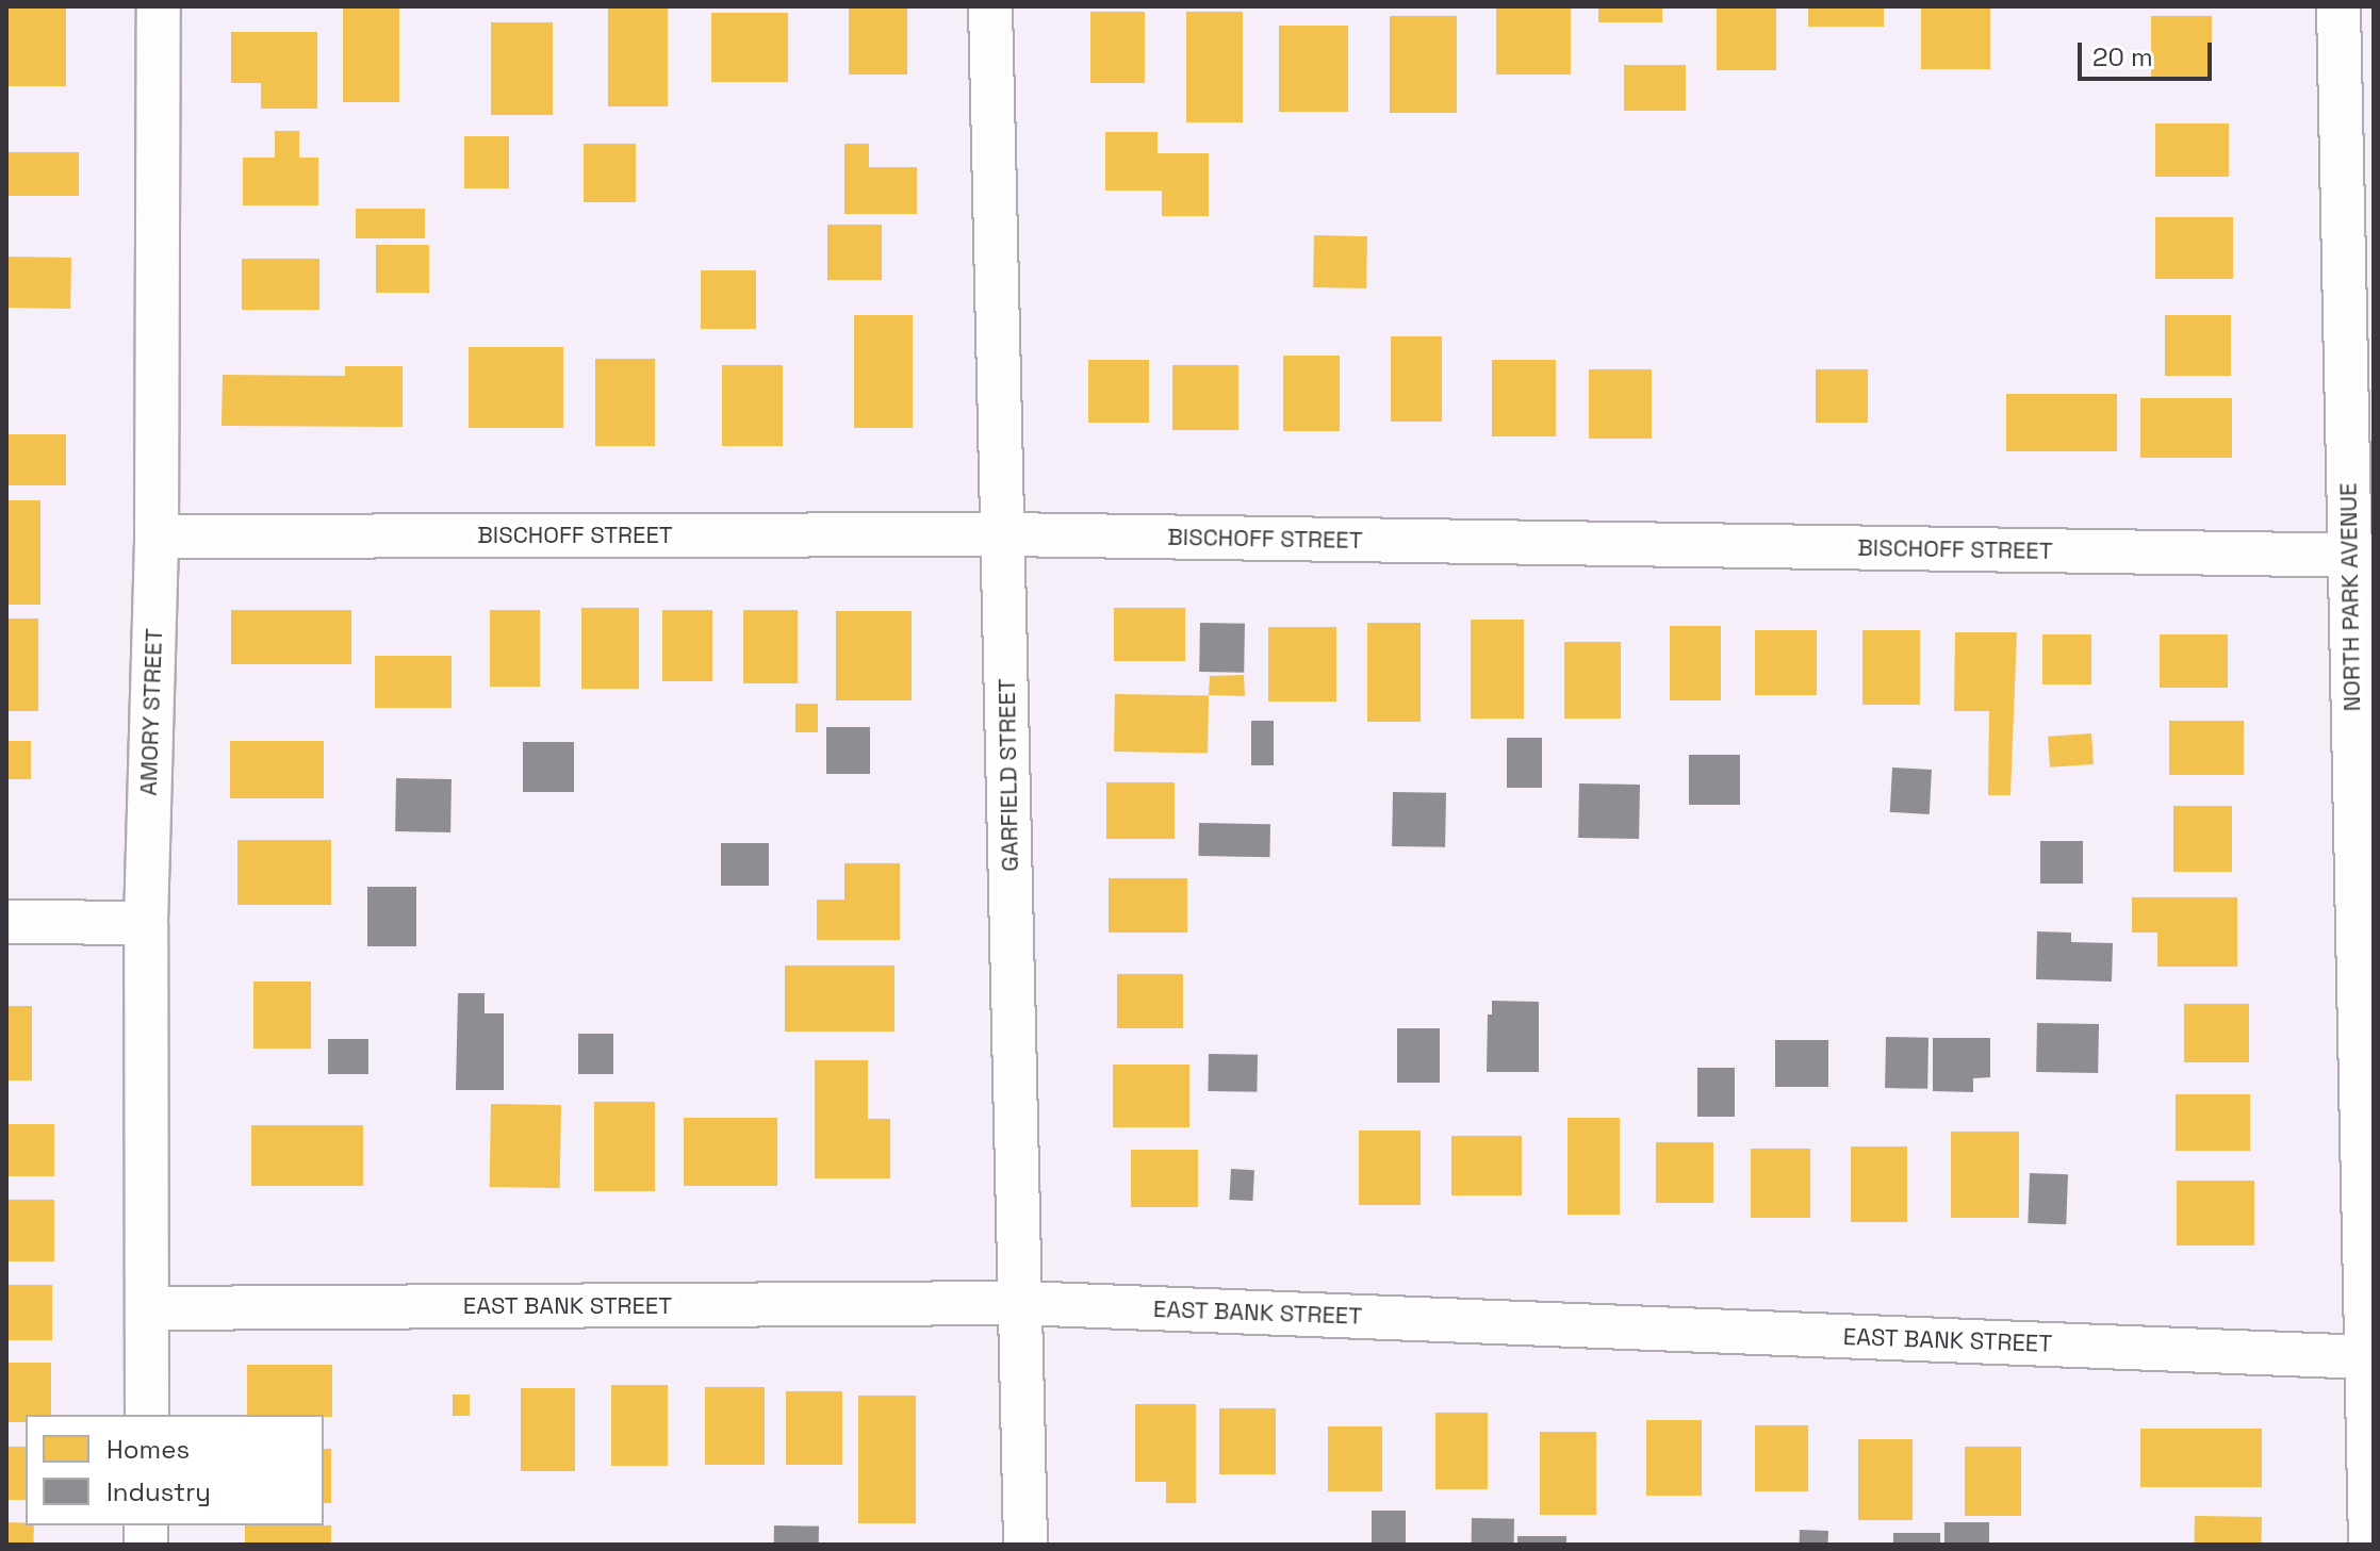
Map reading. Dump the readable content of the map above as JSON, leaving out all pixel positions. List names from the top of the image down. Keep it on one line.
{"streets":{"street":["BISCHOFF STREET","NORTH PARK AVENUE","AMORY STREET","GARFIELD STREET","EAST BANK STREET"]},"crossings":[["BISCHOFF STREET","NORTH PARK AVENUE"],["BISCHOFF STREET","AMORY STREET"],["BISCHOFF STREET","GARFIELD STREET"],["NORTH PARK AVENUE","EAST BANK STREET"],["AMORY STREET","EAST BANK STREET"],["GARFIELD STREET","EAST BANK STREET"]],"legend":["Homes","Industry"],"scale_bar":"20 m"}
